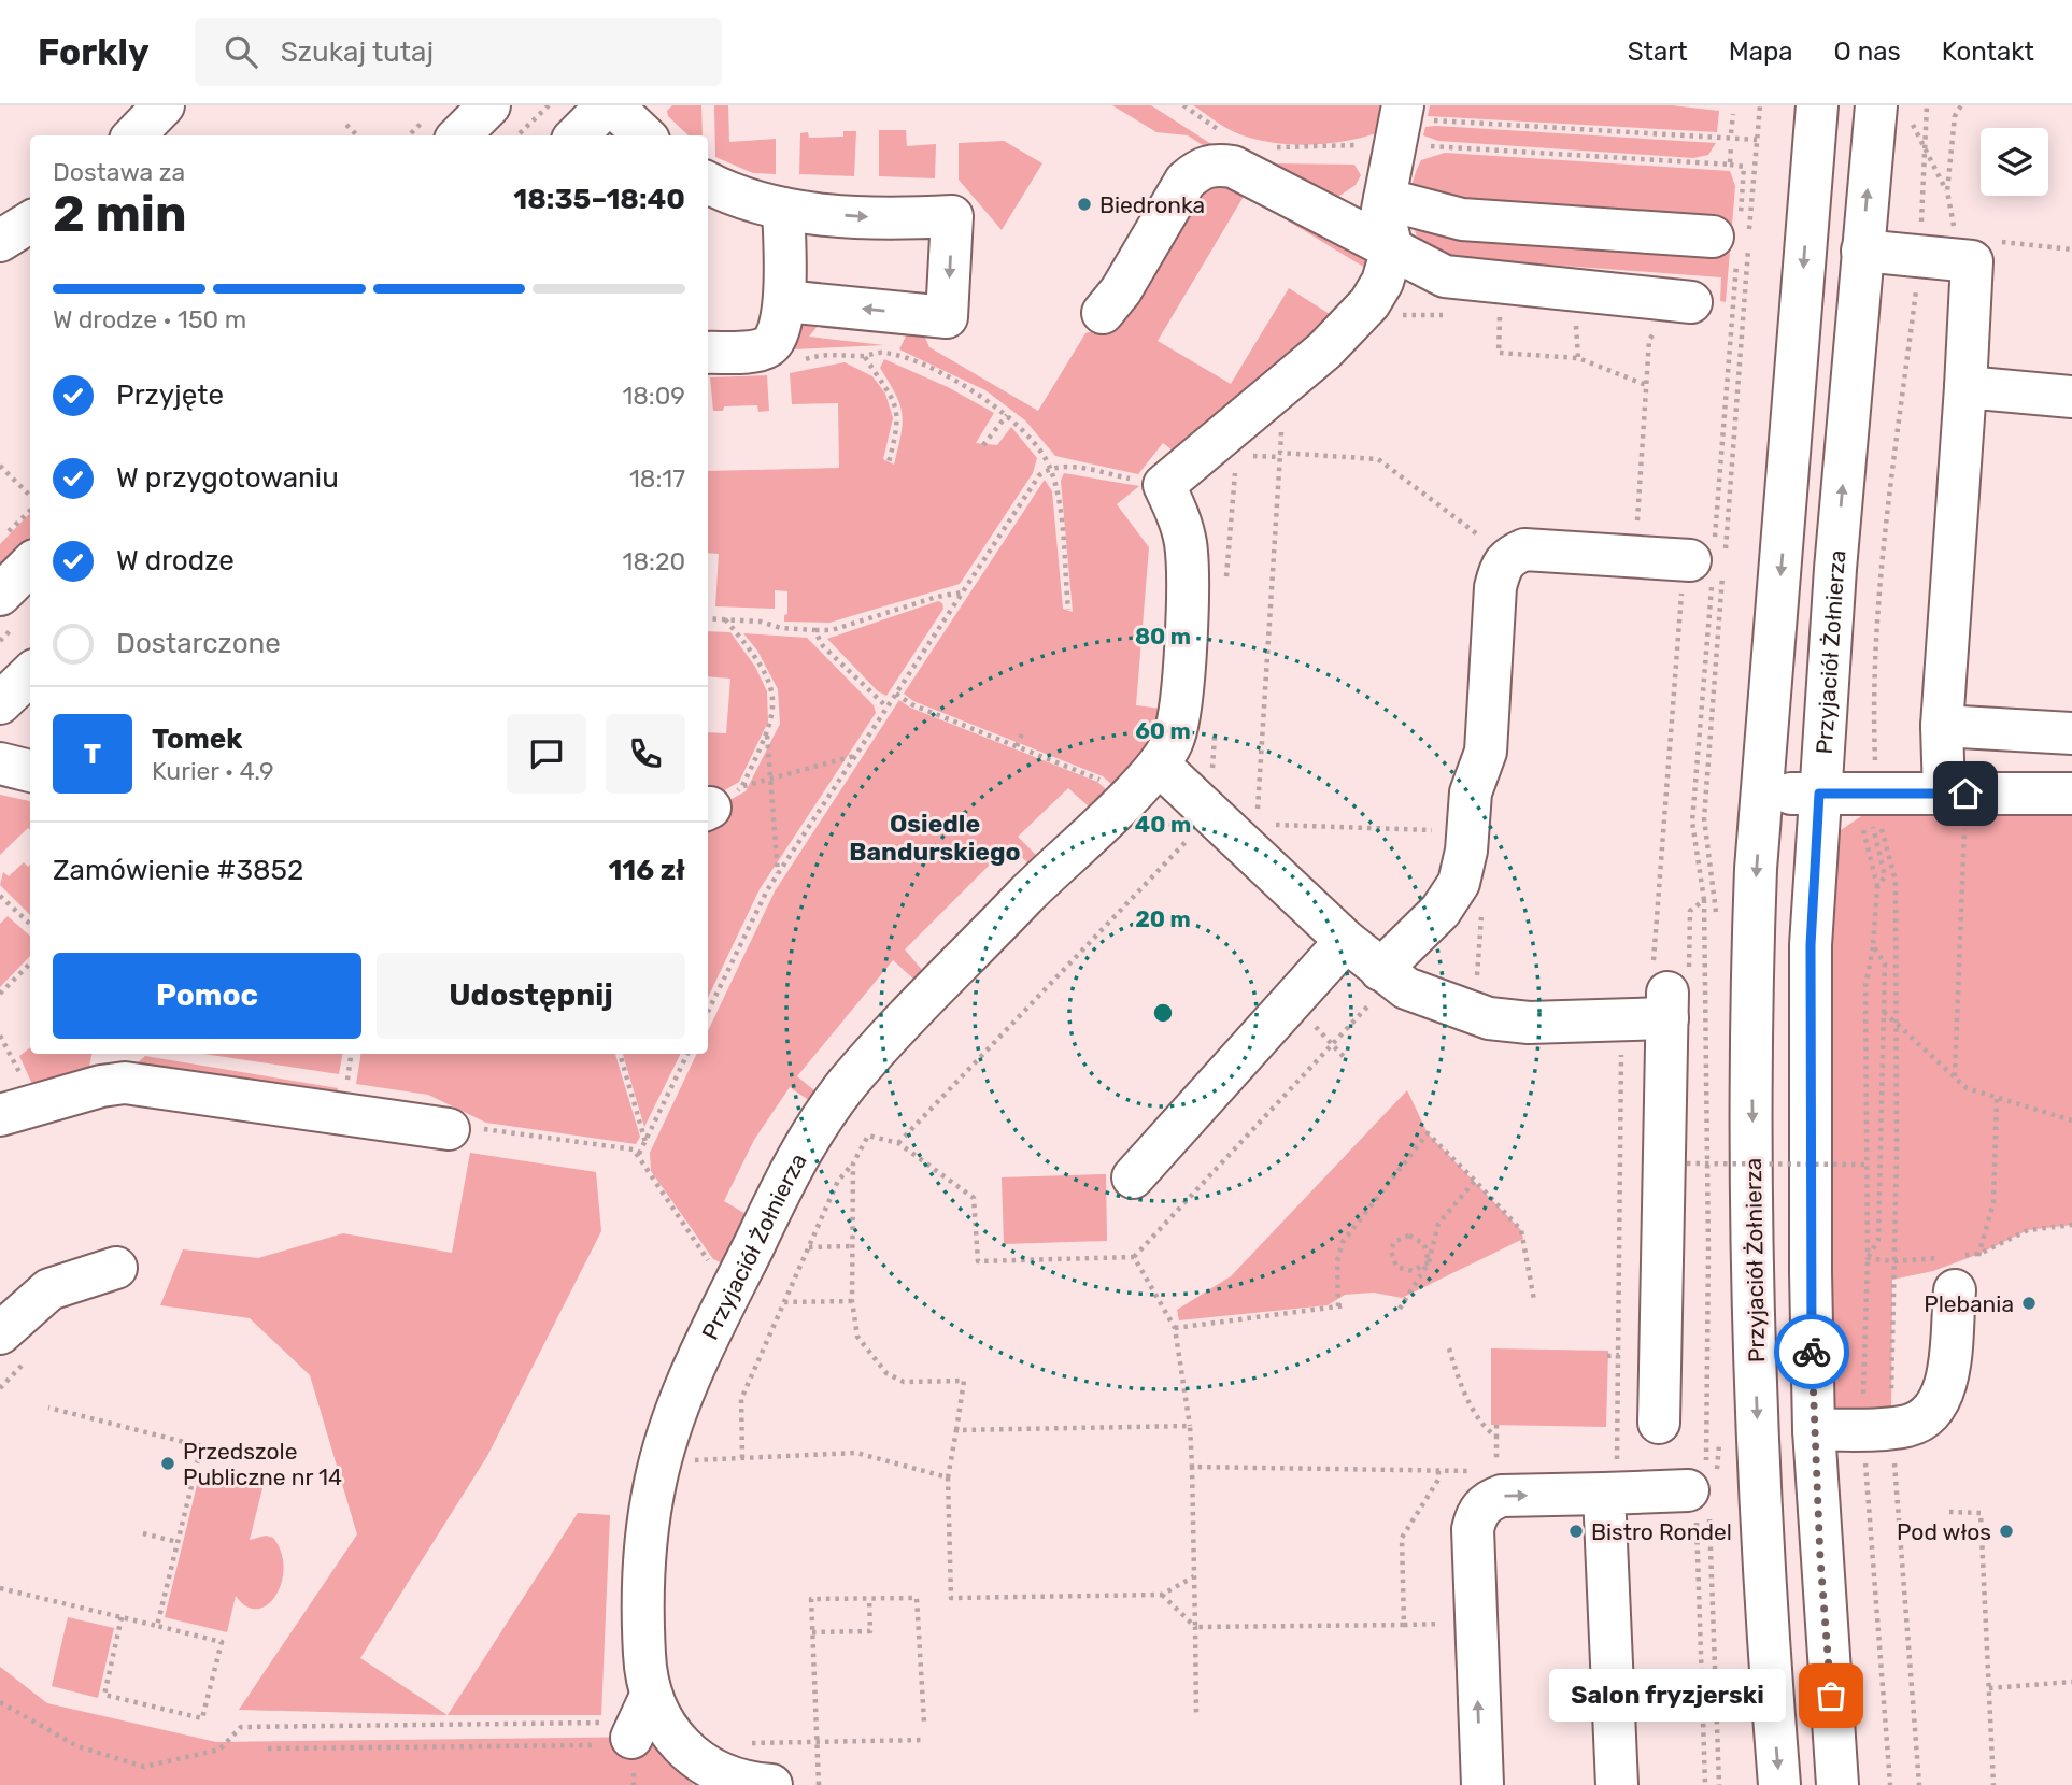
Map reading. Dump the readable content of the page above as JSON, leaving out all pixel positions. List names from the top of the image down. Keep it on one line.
{"streets":{"street":["Przyjaciół Żołnierza"]},"districts":["Osiedle Bandurskiego"],"places":["Biedronka","Plebania","Przedszole Publiczne nr 14","Bistro Rondel","Pod włos","Salon fryzjerski"],"page":{"header":"Forkly","search":"Szukaj tutaj","nav":["Start","Mapa","O nas","Kontakt"],"heading":["2 min","Dostawa za","18:35–18:40"],"panel":["Tomek","Kurier · 4.9","Zamówienie #3852","116 zł"],"bar":"W drodze · 150 m","list":[["Przyjęte","18:09"],["W przygotowaniu","18:17"],["W drodze","18:20"],"Dostarczone"],"round":"T","buttons":["Pomoc","Udostępnij"],"bubble":"Salon fryzjerski"},"rings":["80 m","60 m","40 m","20 m"]}
